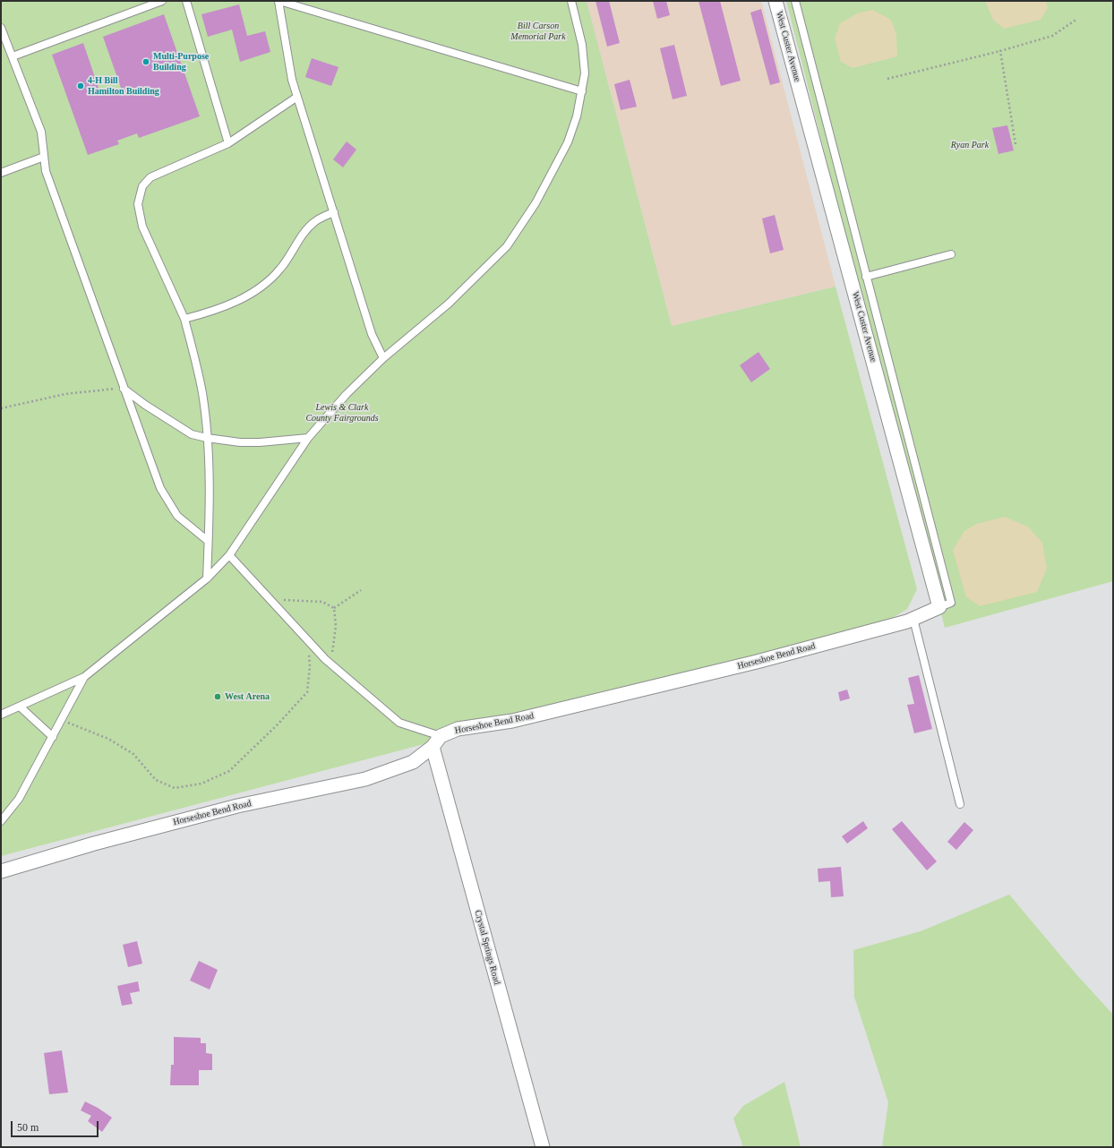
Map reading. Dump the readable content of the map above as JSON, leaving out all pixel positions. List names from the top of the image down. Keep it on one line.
{"streets":{"street":["West Custer Avenue","Horseshoe Bend Road","Crystal Springs Road"]},"crossings":[["Horseshoe Bend Road","Crystal Springs Road"]],"parks":["Bill Carson Memorial Park","Ryan Park","Lewis & Clark County Fairgrounds"],"places":["Multi-Purpose Building","4-H Bill Hamilton Building","West Arena"],"scale_bar":"50 m"}
